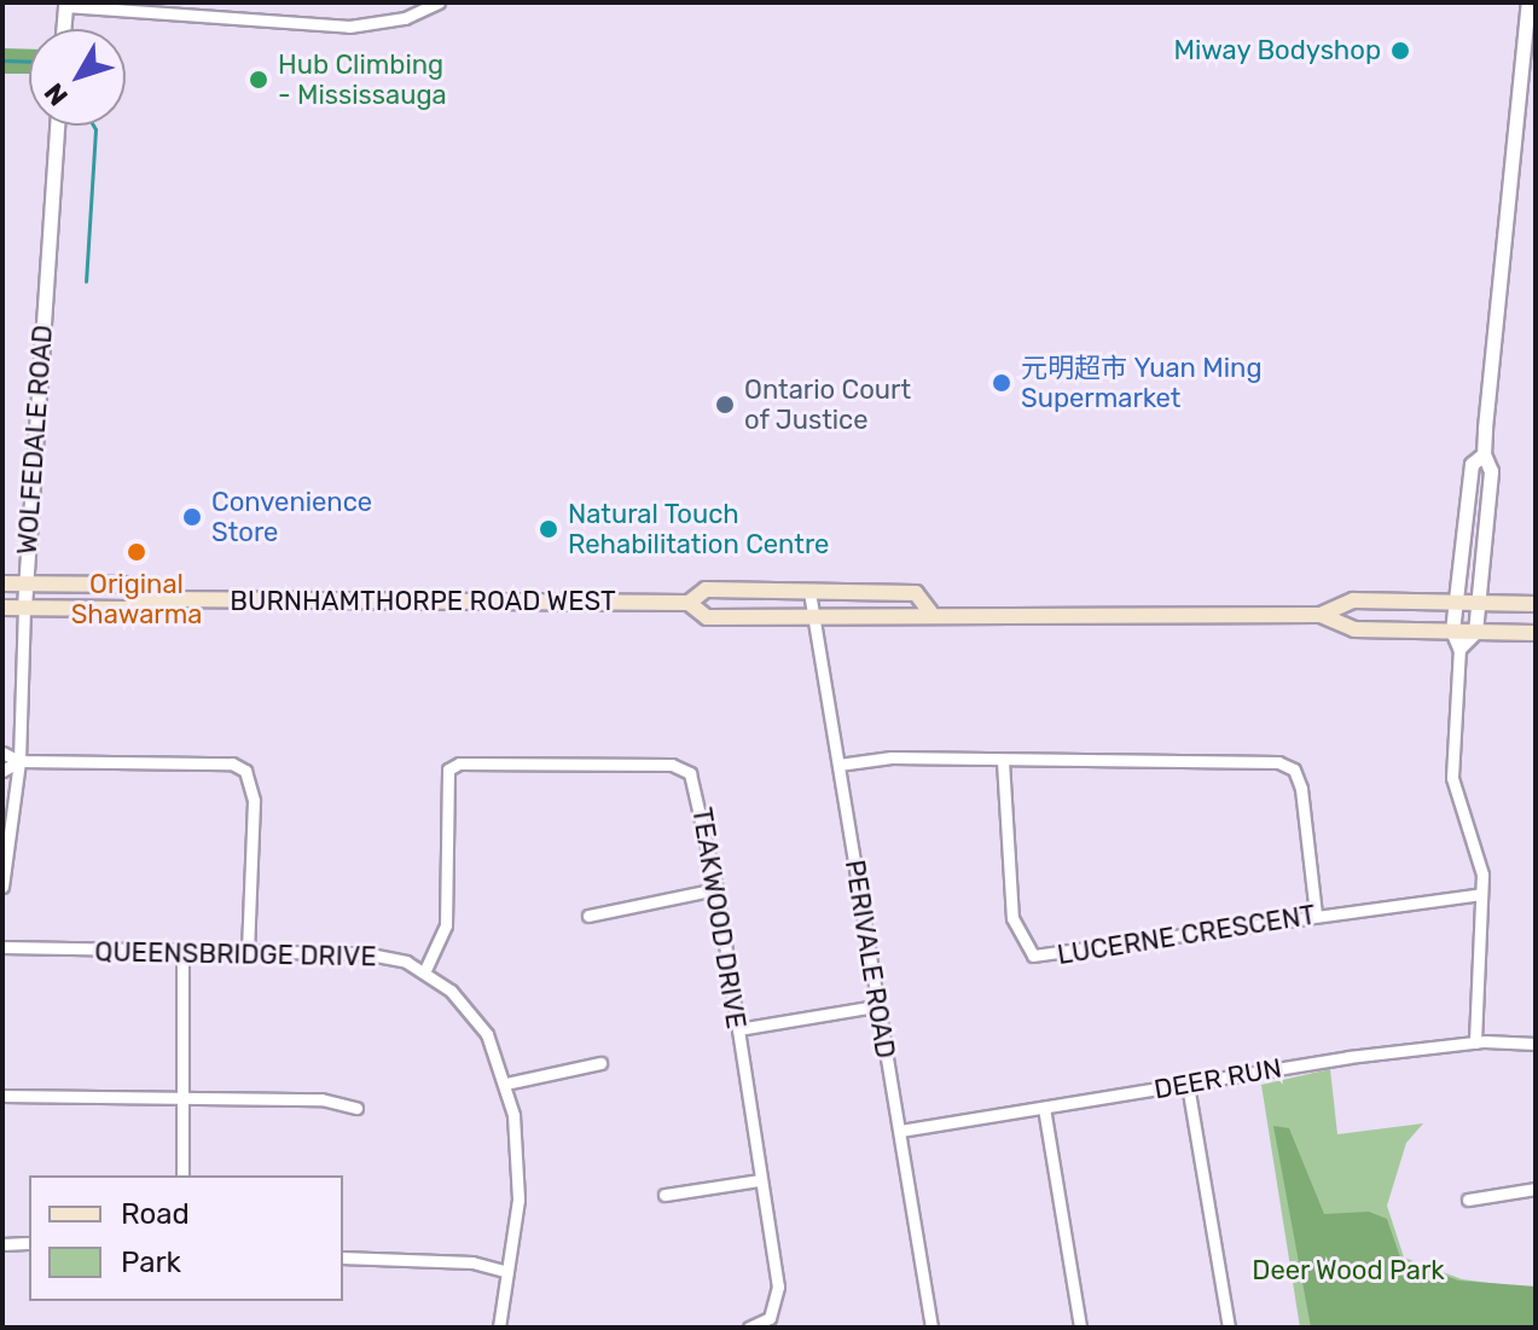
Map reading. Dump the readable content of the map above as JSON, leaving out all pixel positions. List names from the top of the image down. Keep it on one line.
{"streets":{"main road":["BURNHAMTHORPE ROAD WEST"],"street":["WOLFEDALE ROAD","TEAKWOOD DRIVE","LUCERNE CRESCENT","QUEENSBRIDGE DRIVE","PERIVALE ROAD","DEER RUN"]},"crossings":[["WOLFEDALE ROAD","BURNHAMTHORPE ROAD WEST"],["BURNHAMTHORPE ROAD WEST","PERIVALE ROAD"],["TEAKWOOD DRIVE","QUEENSBRIDGE DRIVE"],["PERIVALE ROAD","DEER RUN"]],"parks":["Deer Wood Park"],"places":["Miway Bodyshop","Hub Climbing - Mississauga","元明超市 Yuan Ming Supermarket","Ontario Court of Justice","Convenience Store","Natural Touch Rehabilitation Centre","Original Shawarma"],"legend":["Road","Park"],"north":"bottom left"}
